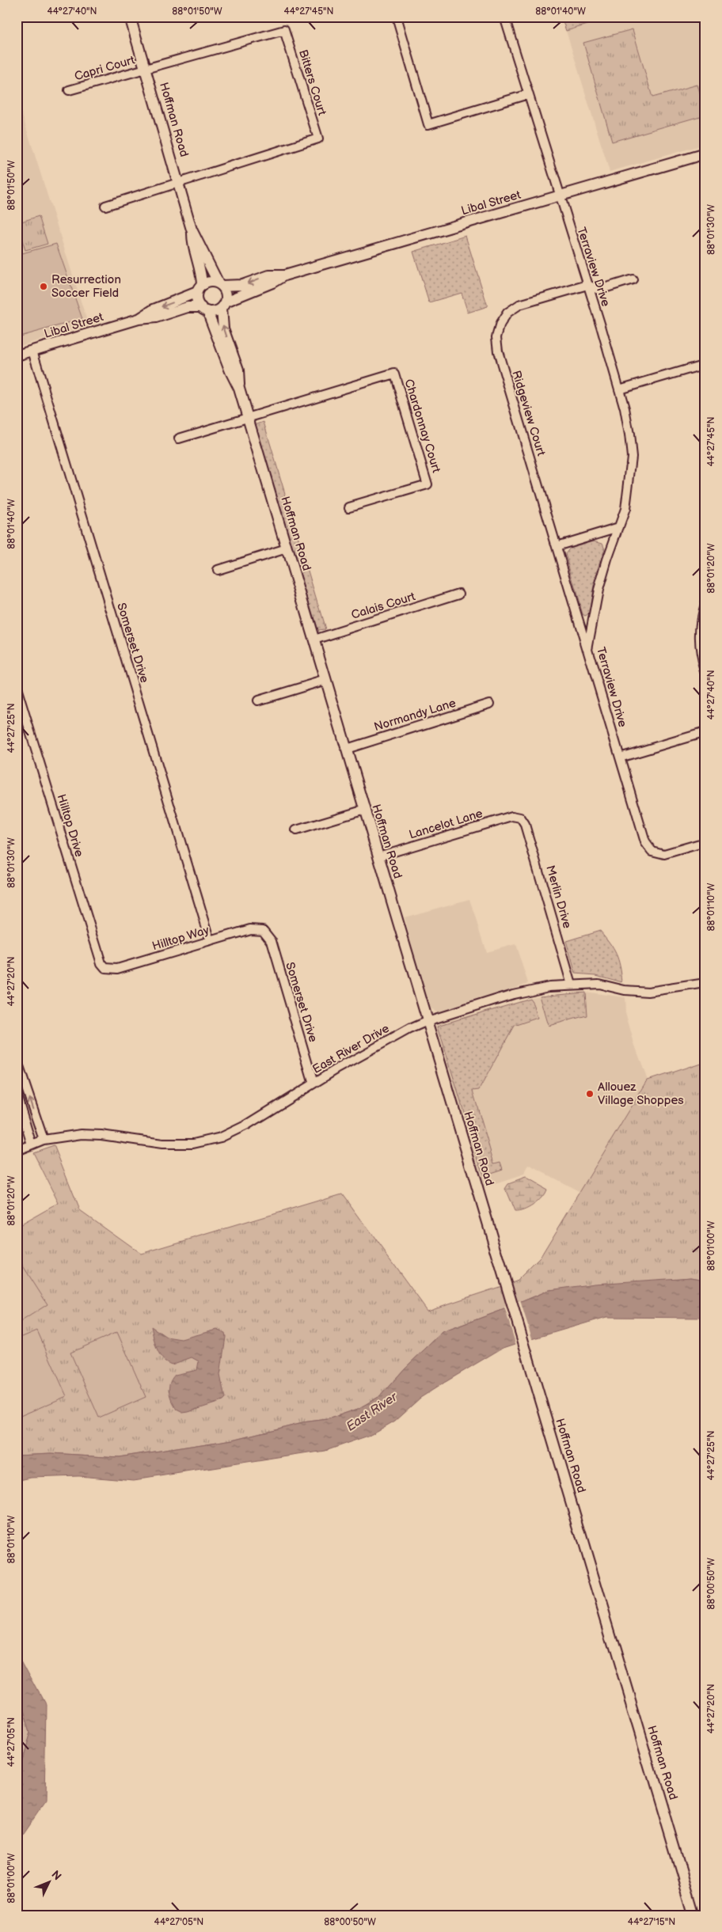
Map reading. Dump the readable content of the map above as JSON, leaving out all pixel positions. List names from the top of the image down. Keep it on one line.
{"streets":{"street":["Capri Court","Bitters Court","Hoffman Road","Libal Street","Terraview Drive","Ridgeview Court","Chardonnay Court","Calais Court","Somerset Drive","Normandy Lane","Lancelot Lane","Hilltop Drive","Merlin Drive","Hilltop Way","East River Drive"]},"crossings":[["Capri Court","Bitters Court"],["Capri Court","Hoffman Road"],["Bitters Court","Hoffman Road"],["Hoffman Road","Libal Street"],["Hoffman Road","Chardonnay Court"],["Hoffman Road","Calais Court"],["Hoffman Road","Normandy Lane"],["Hoffman Road","Lancelot Lane"],["Hoffman Road","East River Drive"],["Libal Street","Terraview Drive"],["Libal Street","Somerset Drive"],["Terraview Drive","Ridgeview Court"],["Somerset Drive","Hilltop Way"],["Somerset Drive","East River Drive"],["Lancelot Lane","Merlin Drive"],["Hilltop Drive","Hilltop Way"],["Merlin Drive","East River Drive"]],"water":["East River"],"places":["Resurrection Soccer Field","Allouez Village Shoppes"],"north":"top right","coordinates":["44°27'40\"N","88°01'50\"W","44°27'45\"N","88°01'40\"W","88°01'30\"W","88°01'20\"W","44°27'25\"N","88°01'10\"W","44°27'20\"N","88°01'00\"W","88°00'50\"W","44°27'05\"N","44°27'15\"N"]}
